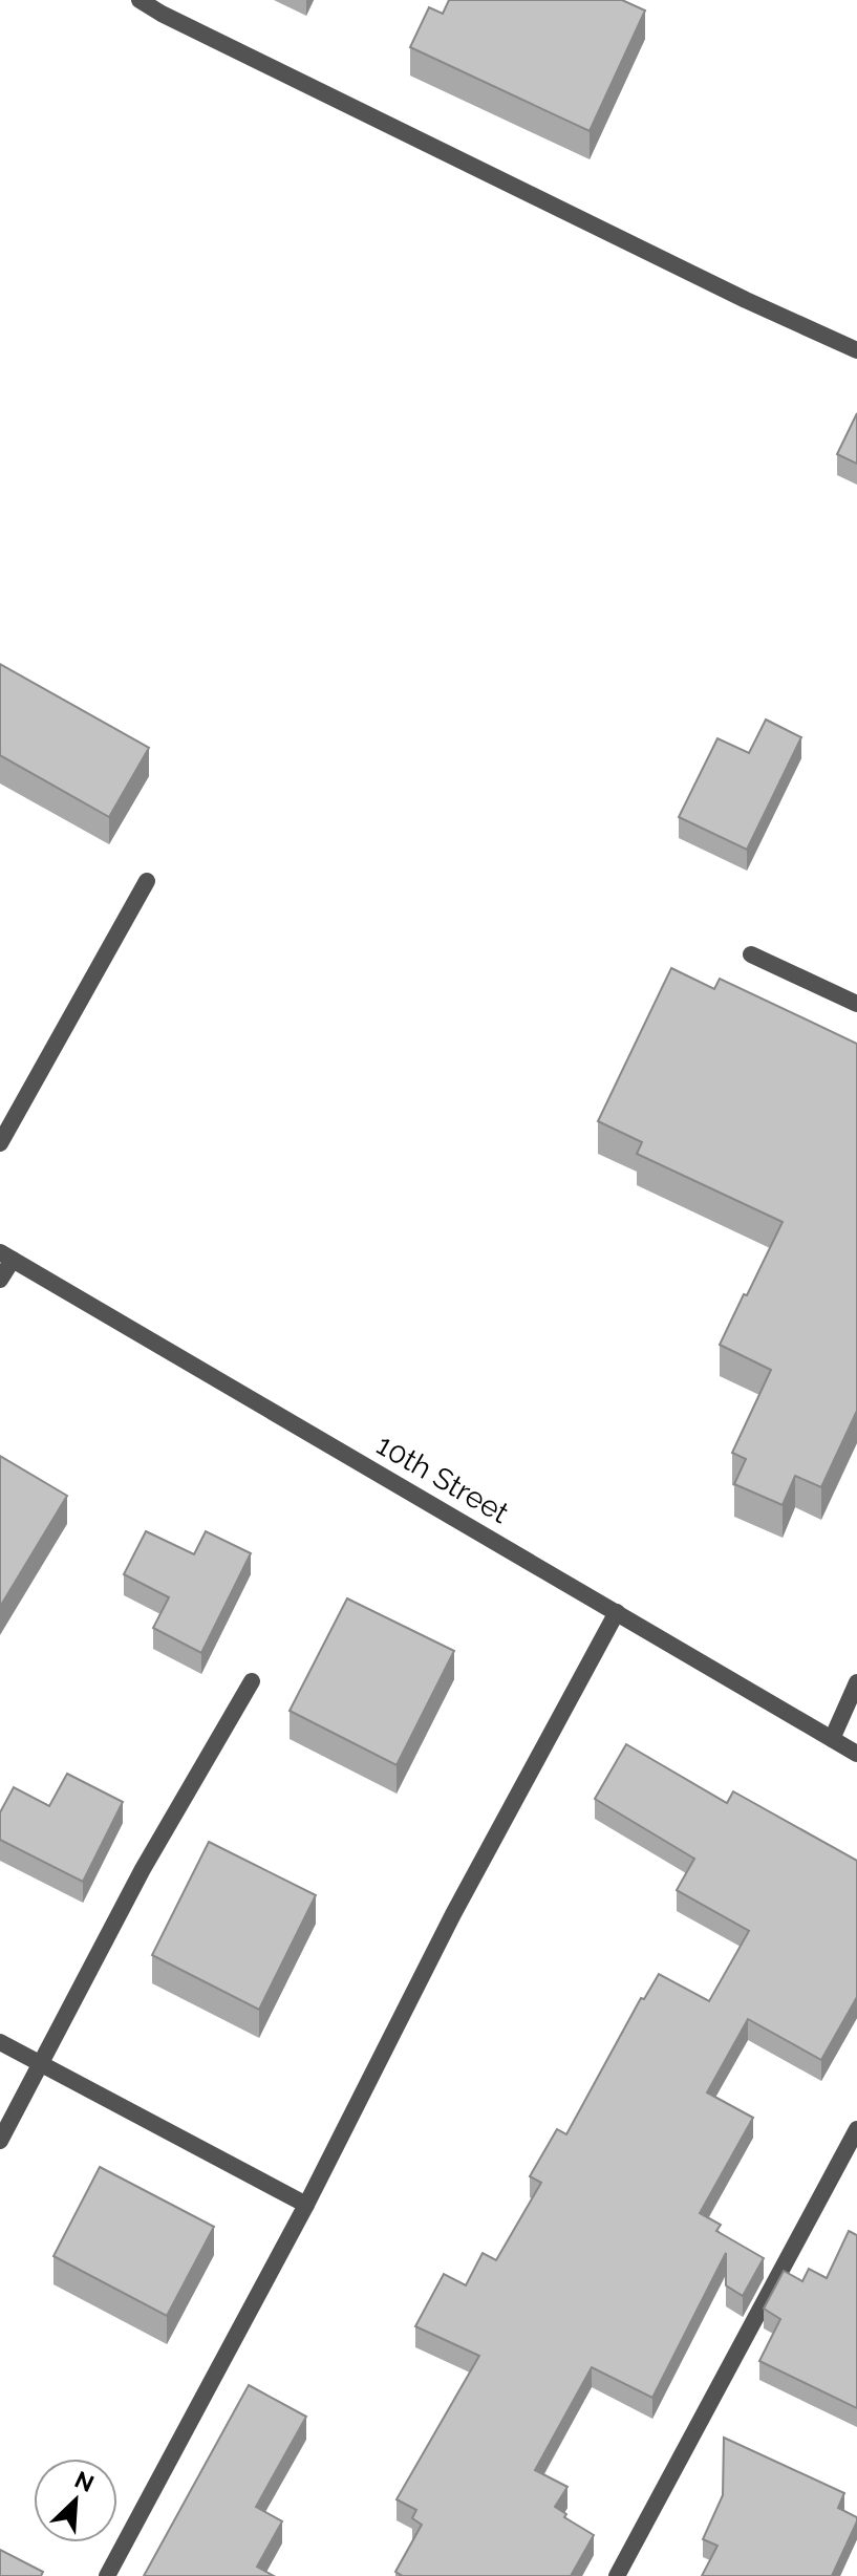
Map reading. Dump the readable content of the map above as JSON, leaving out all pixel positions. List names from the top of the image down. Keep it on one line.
{"streets":{"street":["10th Street"]},"north":"top right"}
